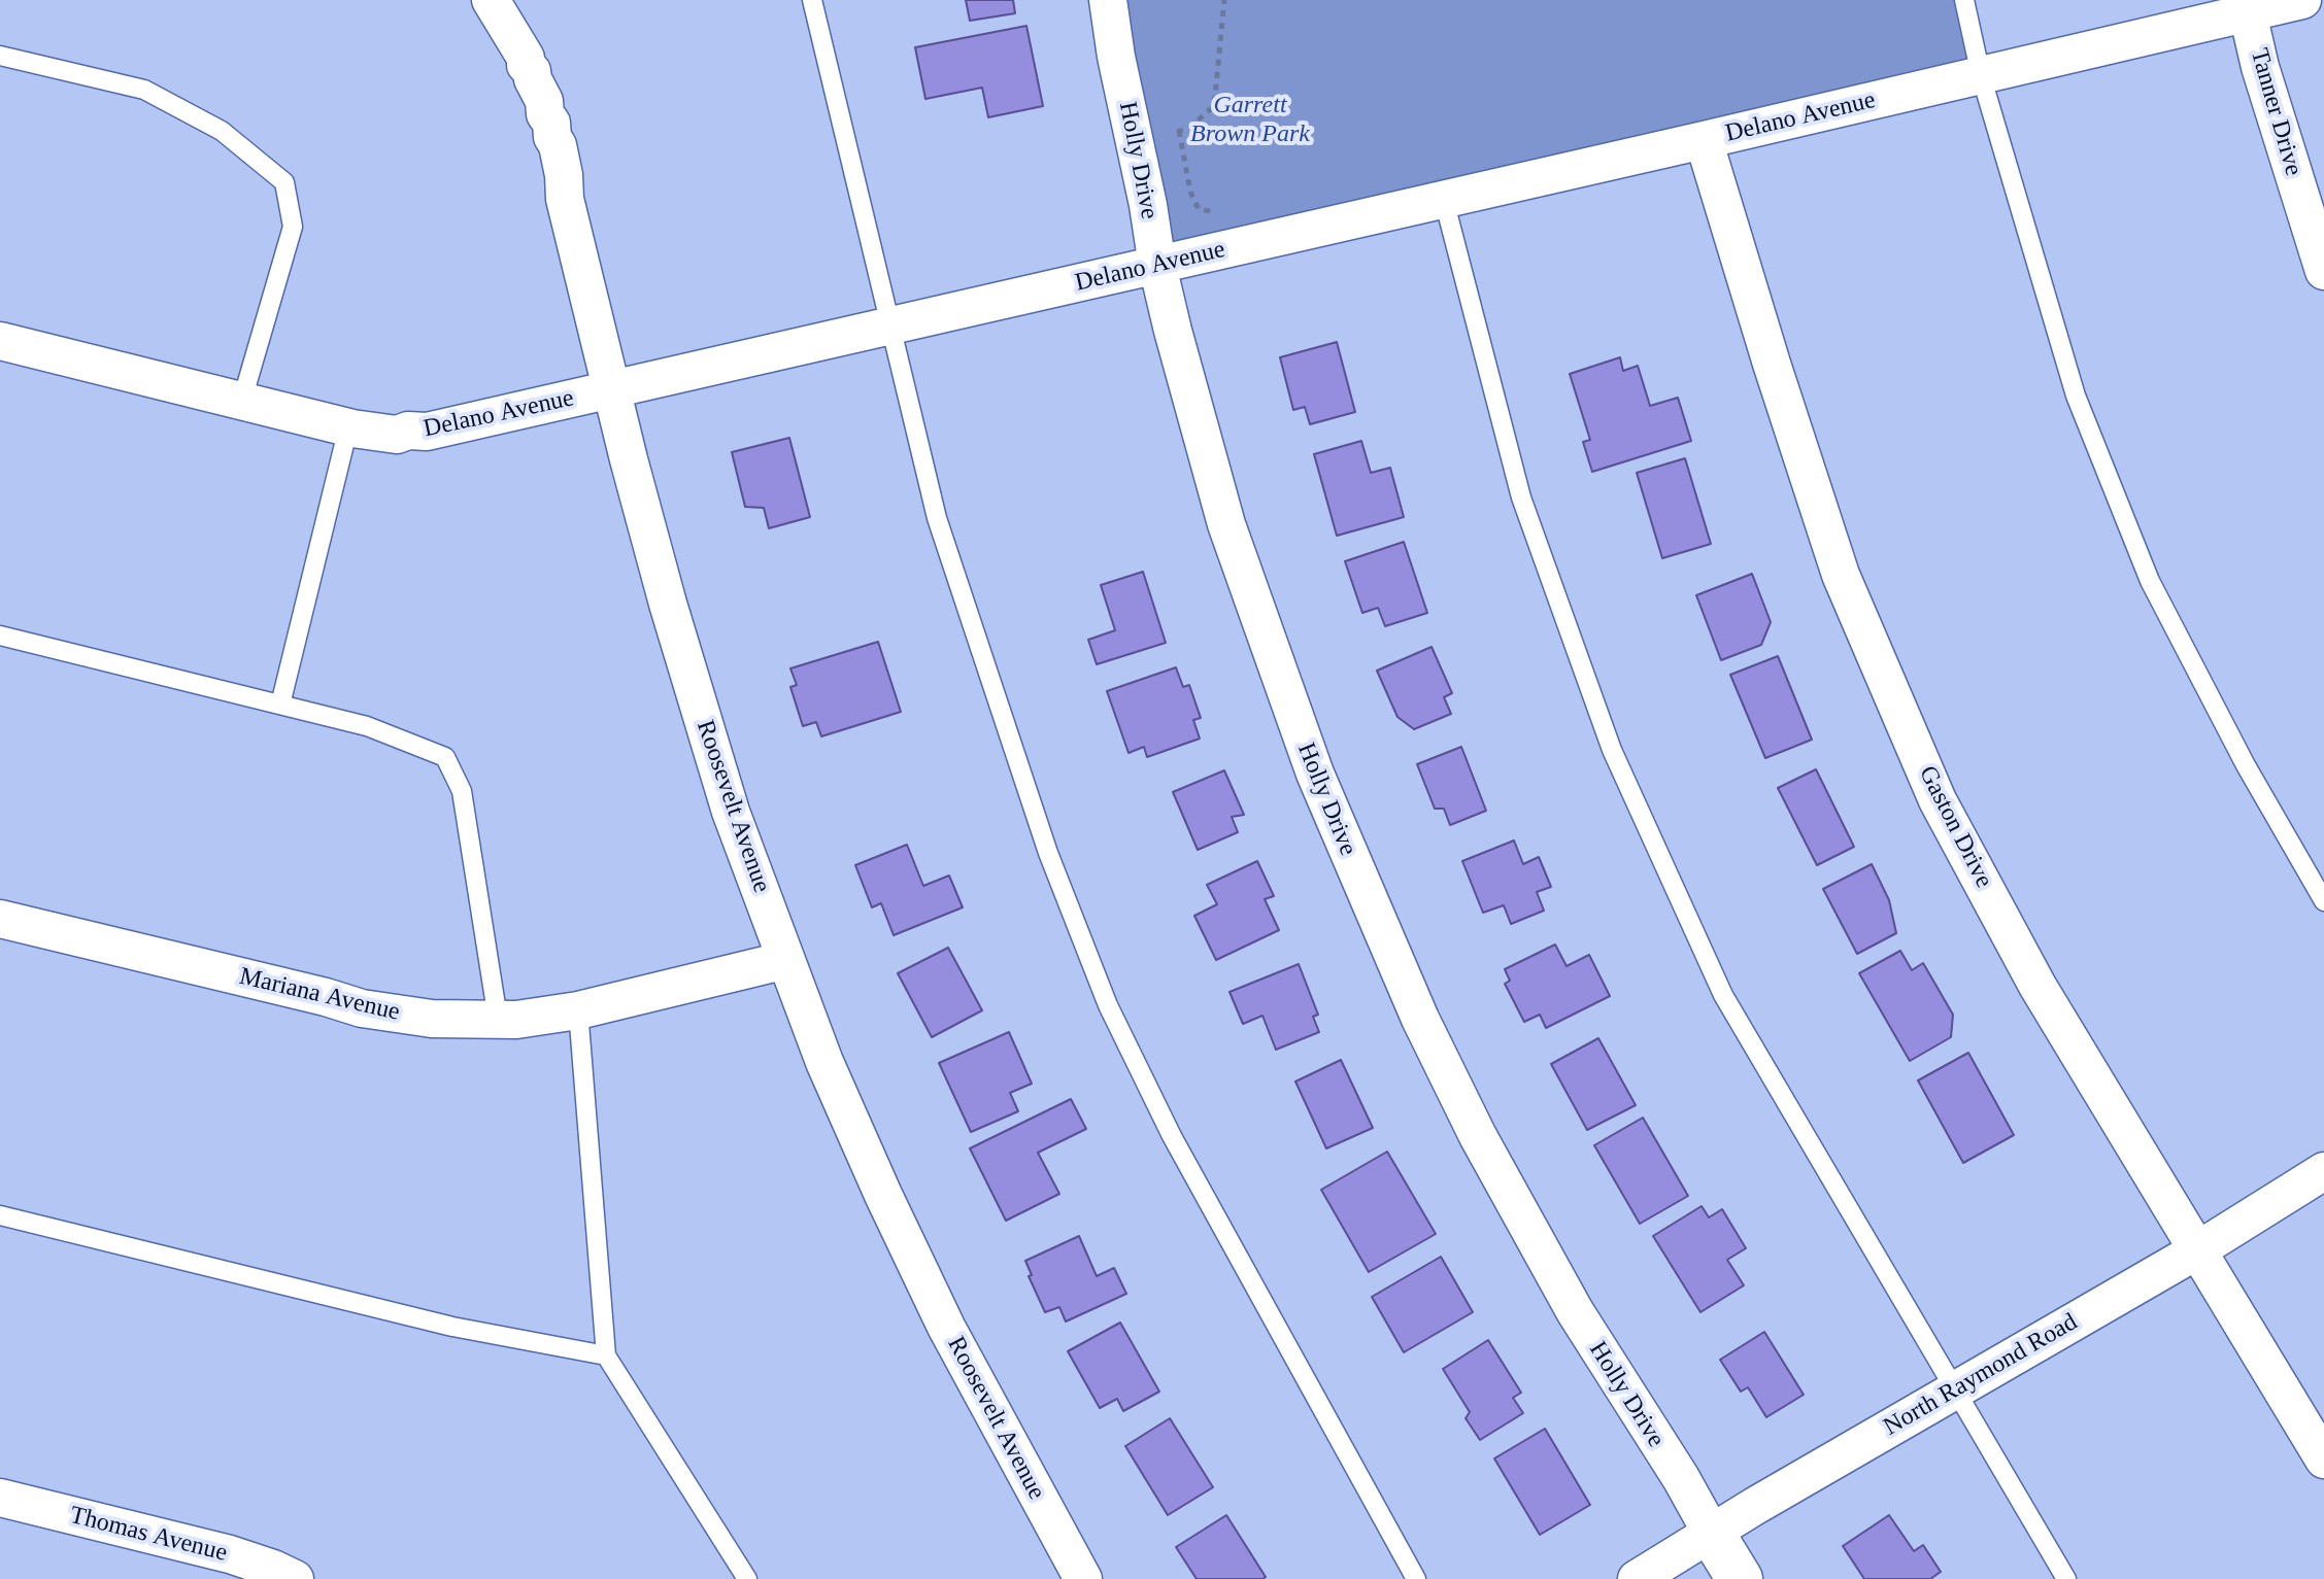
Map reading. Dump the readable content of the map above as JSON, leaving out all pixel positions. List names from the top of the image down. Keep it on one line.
{"streets":{"street":["Tanner Drive","Delano Avenue","Holly Drive","Roosevelt Avenue","Gaston Drive","Mariana Avenue","North Raymond Road","Thomas Avenue"]},"crossings":[["Tanner Drive","Delano Avenue"],["Delano Avenue","Holly Drive"],["Delano Avenue","Roosevelt Avenue"],["Delano Avenue","Gaston Drive"],["Holly Drive","North Raymond Road"],["Roosevelt Avenue","Mariana Avenue"],["Gaston Drive","North Raymond Road"]],"parks":["Garrett Brown Park"]}
